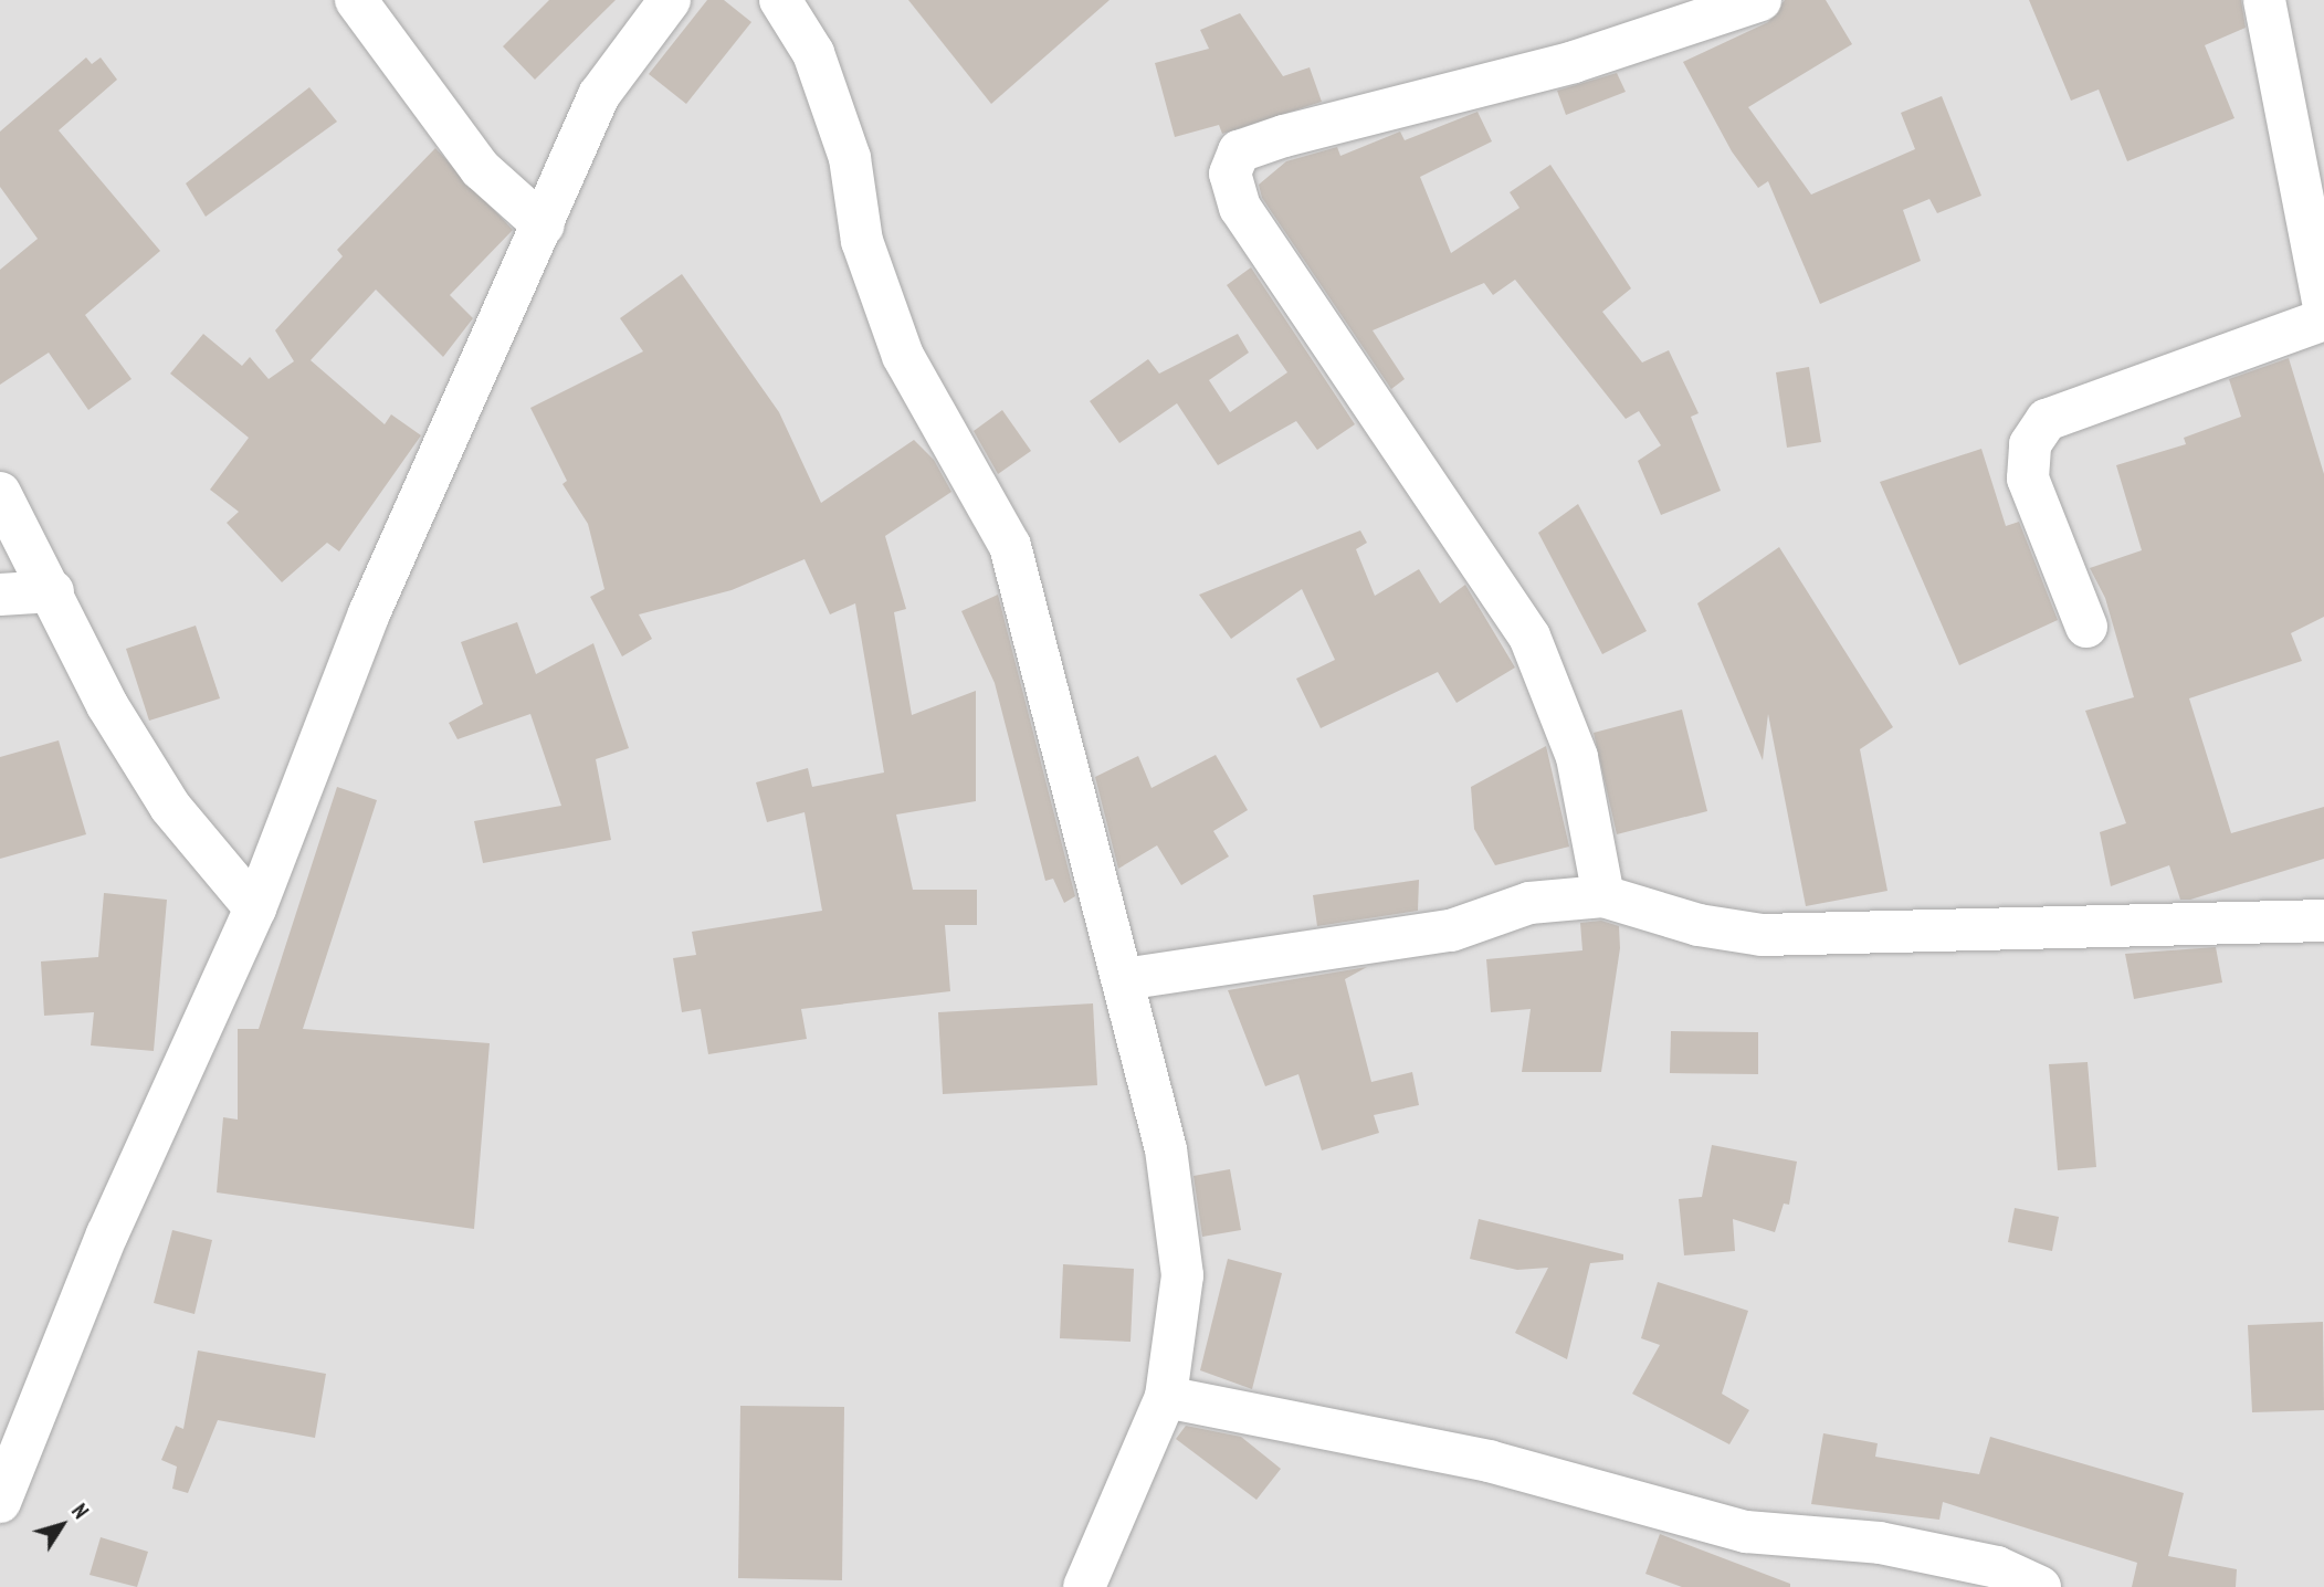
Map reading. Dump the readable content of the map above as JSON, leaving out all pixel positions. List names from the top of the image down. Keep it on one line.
{"north":"top right"}
